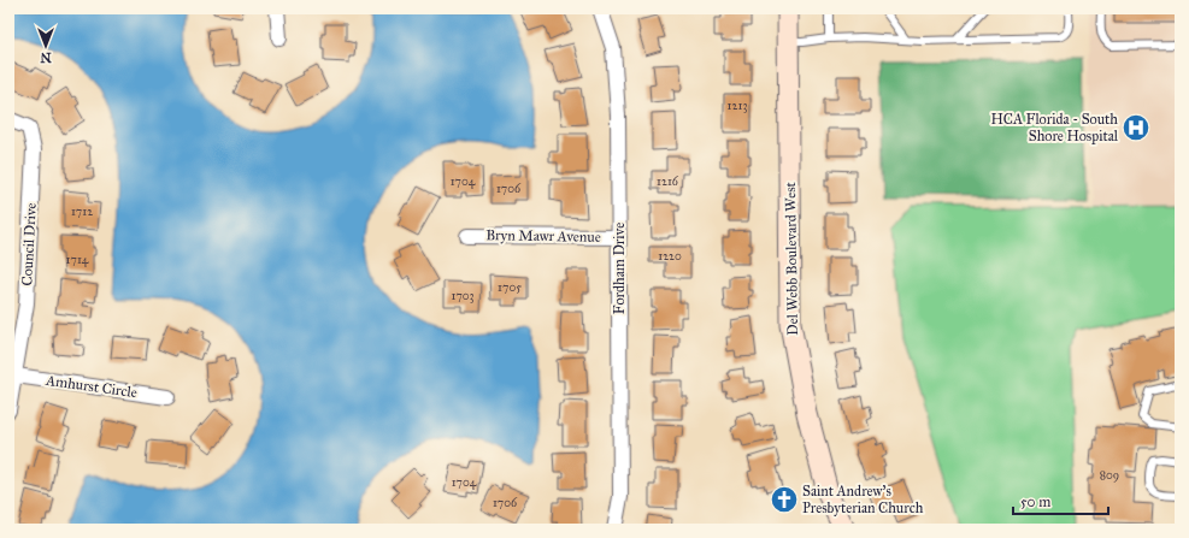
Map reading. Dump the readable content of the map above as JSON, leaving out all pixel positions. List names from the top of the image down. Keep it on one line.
{"streets":{"street":["Bryn Mawr Avenue","Council Drive","Del Webb Boulevard West","Fordham Drive","Amhurst Circle"]},"crossings":[["Bryn Mawr Avenue","Fordham Drive"],["Council Drive","Amhurst Circle"]],"places":{"hospital":["HCA Florida - South Shore Hospital"],"church":["Saint Andrew's Presbyterian Church"]},"house_numbers":["1213","1704","1216","1706","1712","1220","1714","1705","1703","809","1704","1706"],"scale_bar":"50 m","north":"bottom"}
